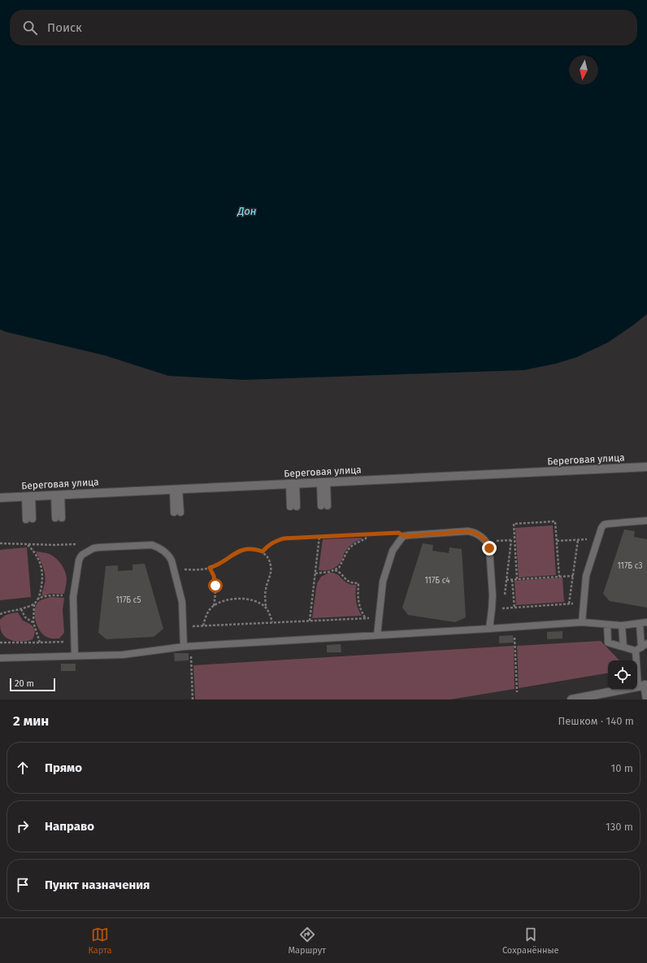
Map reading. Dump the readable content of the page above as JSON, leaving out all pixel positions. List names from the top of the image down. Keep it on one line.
{"streets":{"street":["Береговая улица"]},"water":["Дон"],"house_numbers":["117Б с3","117Б с4","117Б с5"],"scale_bar":"20 m","north":"bottom","page":{"search":"Поиск","scale":"20 m","heading":["2 мин","Пешком · 140 m"],"list":[["Прямо","10 m"],["Направо","130 m"],"Пункт назначения"],"nav":["Карта","Маршрут","Сохранённые"]}}
